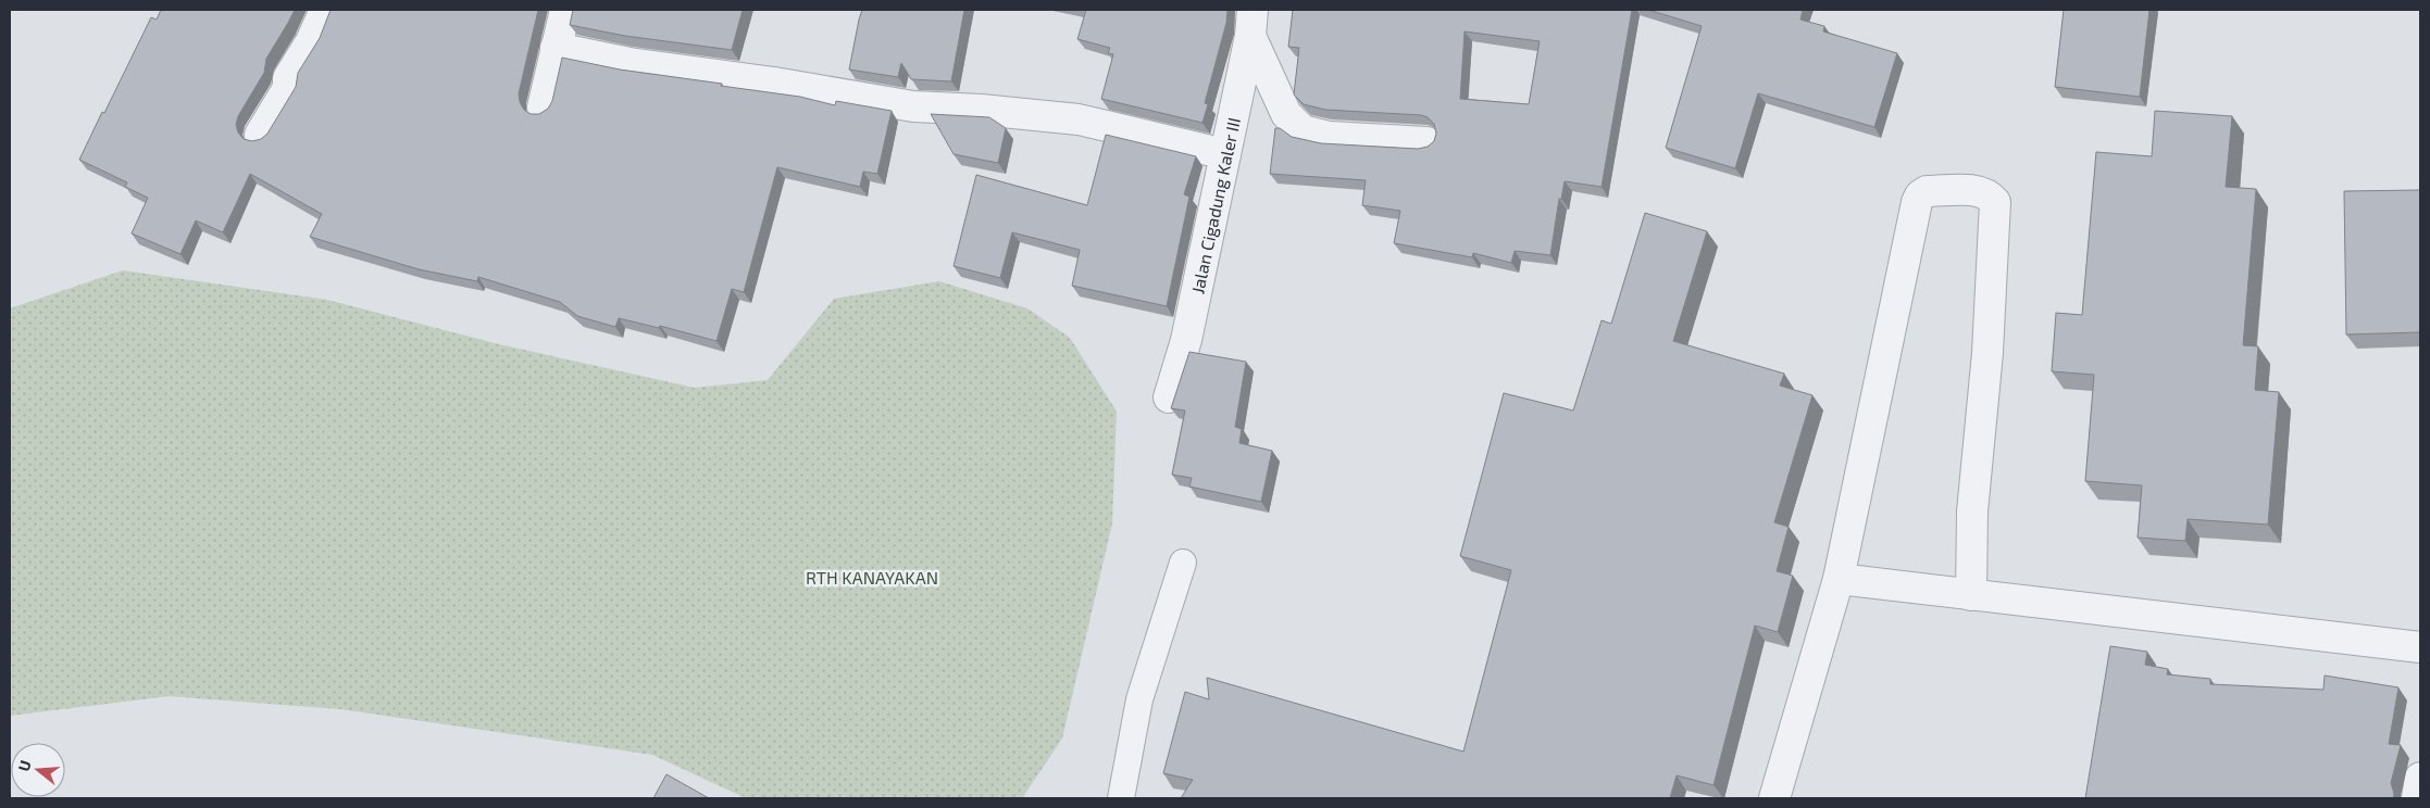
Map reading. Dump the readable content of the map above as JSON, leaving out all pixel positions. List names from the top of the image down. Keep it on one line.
{"streets":{"street":["Jalan Cigadung Kaler III"]},"parks":["RTH KANAYAKAN"],"north":"left"}
